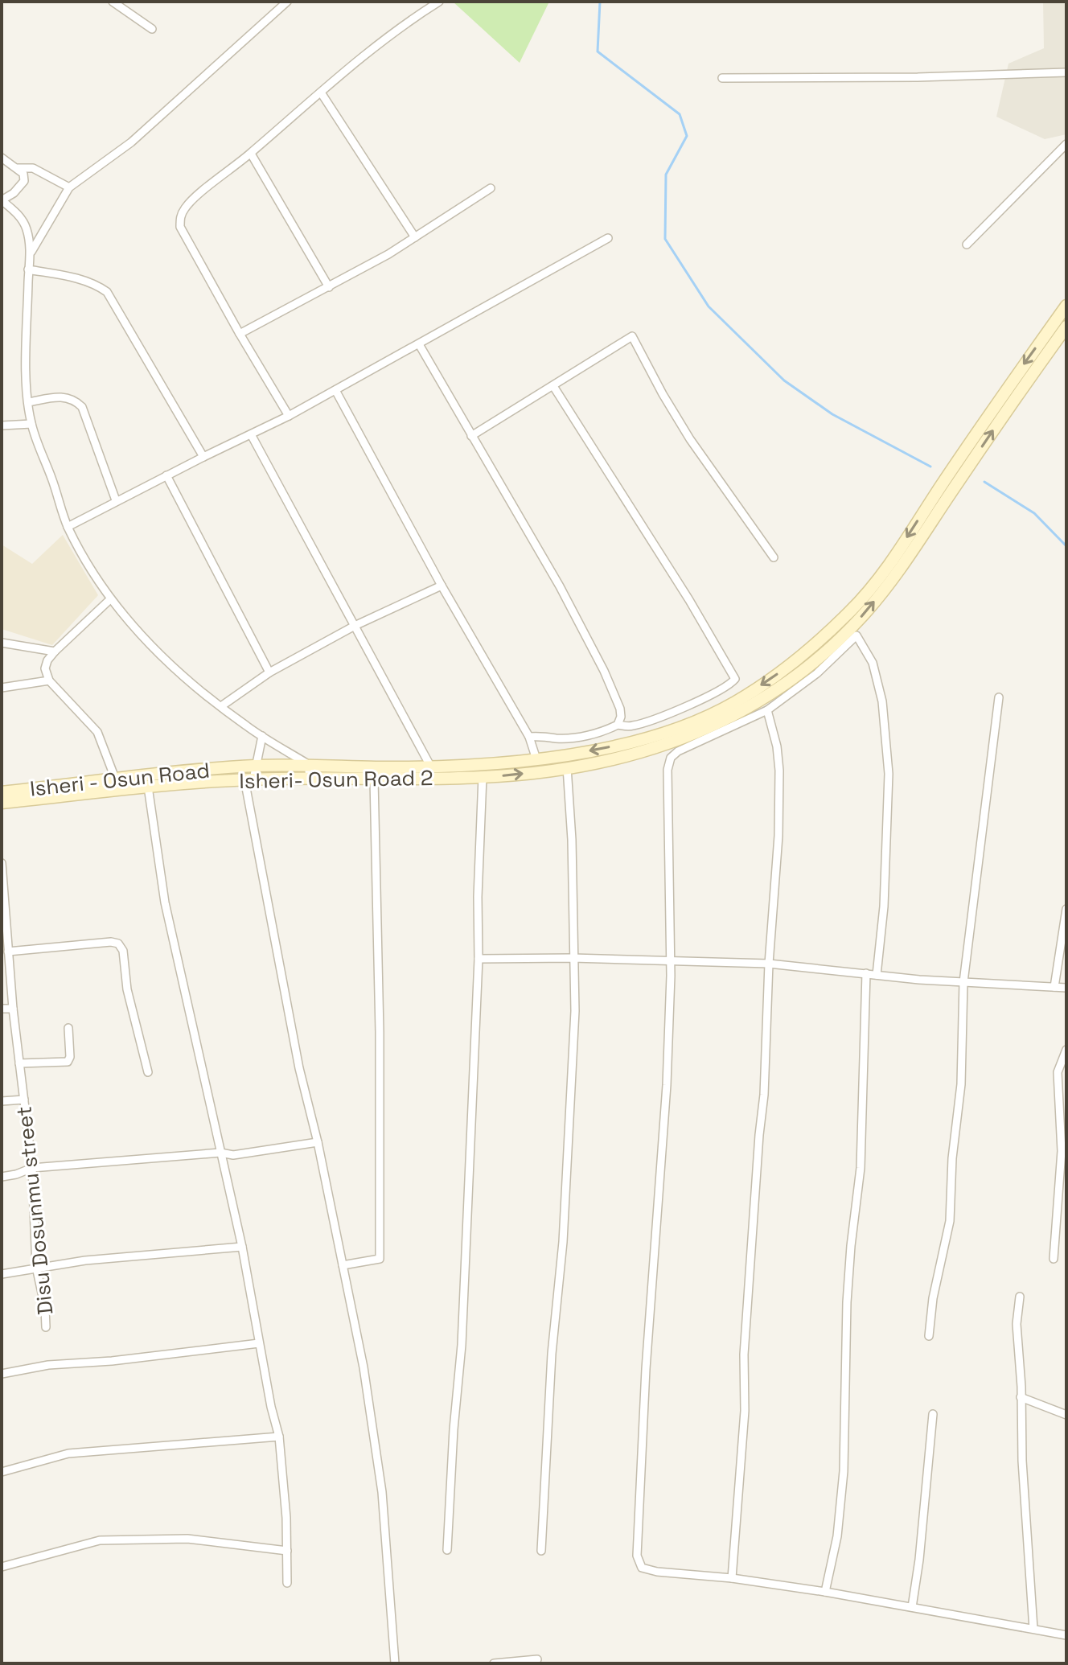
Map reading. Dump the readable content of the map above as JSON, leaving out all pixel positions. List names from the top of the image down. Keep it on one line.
{"streets":{"main road":["Isheri - Osun Road","Isheri- Osun Road 2"],"street":["Disu Dosunmu street"]},"one_way":["Isheri - Osun Road","Isheri- Osun Road 2"]}
